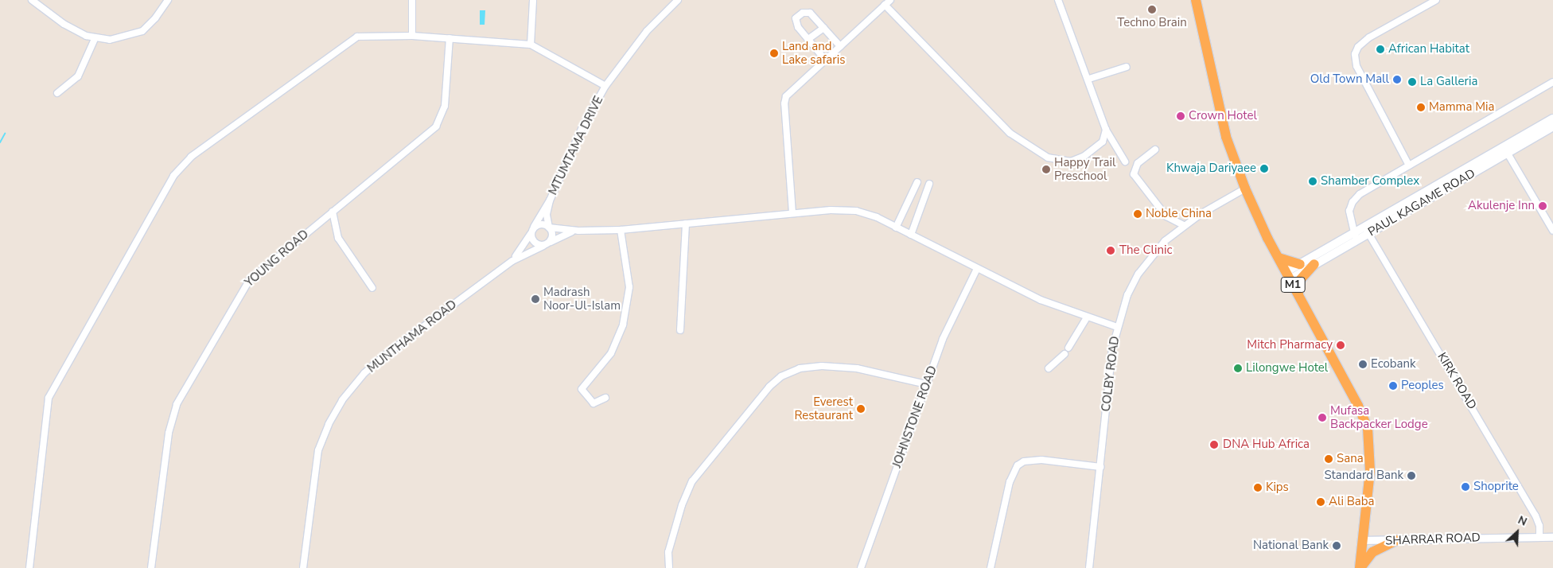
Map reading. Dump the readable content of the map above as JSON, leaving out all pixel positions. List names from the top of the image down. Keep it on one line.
{"streets":{"highway":["M1"],"main road":["PAUL KAGAME ROAD"],"street":["MTUMTAMA DRIVE","YOUNG ROAD","MUNTHAMA ROAD","COLBY ROAD","KIRK ROAD","JOHNSTONE ROAD","SHARRAR ROAD"]},"crossings":[["PAUL KAGAME ROAD","M1"],["PAUL KAGAME ROAD","KIRK ROAD"],["M1","COLBY ROAD"],["M1","SHARRAR ROAD"],["KIRK ROAD","SHARRAR ROAD"]],"places":["Techno Brain","African Habitat","Land and Lake safaris","Old Town Mall","La Galleria","Mamma Mia","Crown Hotel","Khwaja Dariyaee","Happy Trail Preschool","Shamber Complex","Akulenje Inn","Noble China","The Clinic","Madrash Noor-Ul-Islam","Mitch Pharmacy","Ecobank","Lilongwe Hotel","Peoples","Everest Restaurant","Mufasa Backpacker Lodge","DNA Hub Africa","Sana","Standard Bank","Shoprite","Kips","Ali Baba","National Bank"],"north":"top right"}
